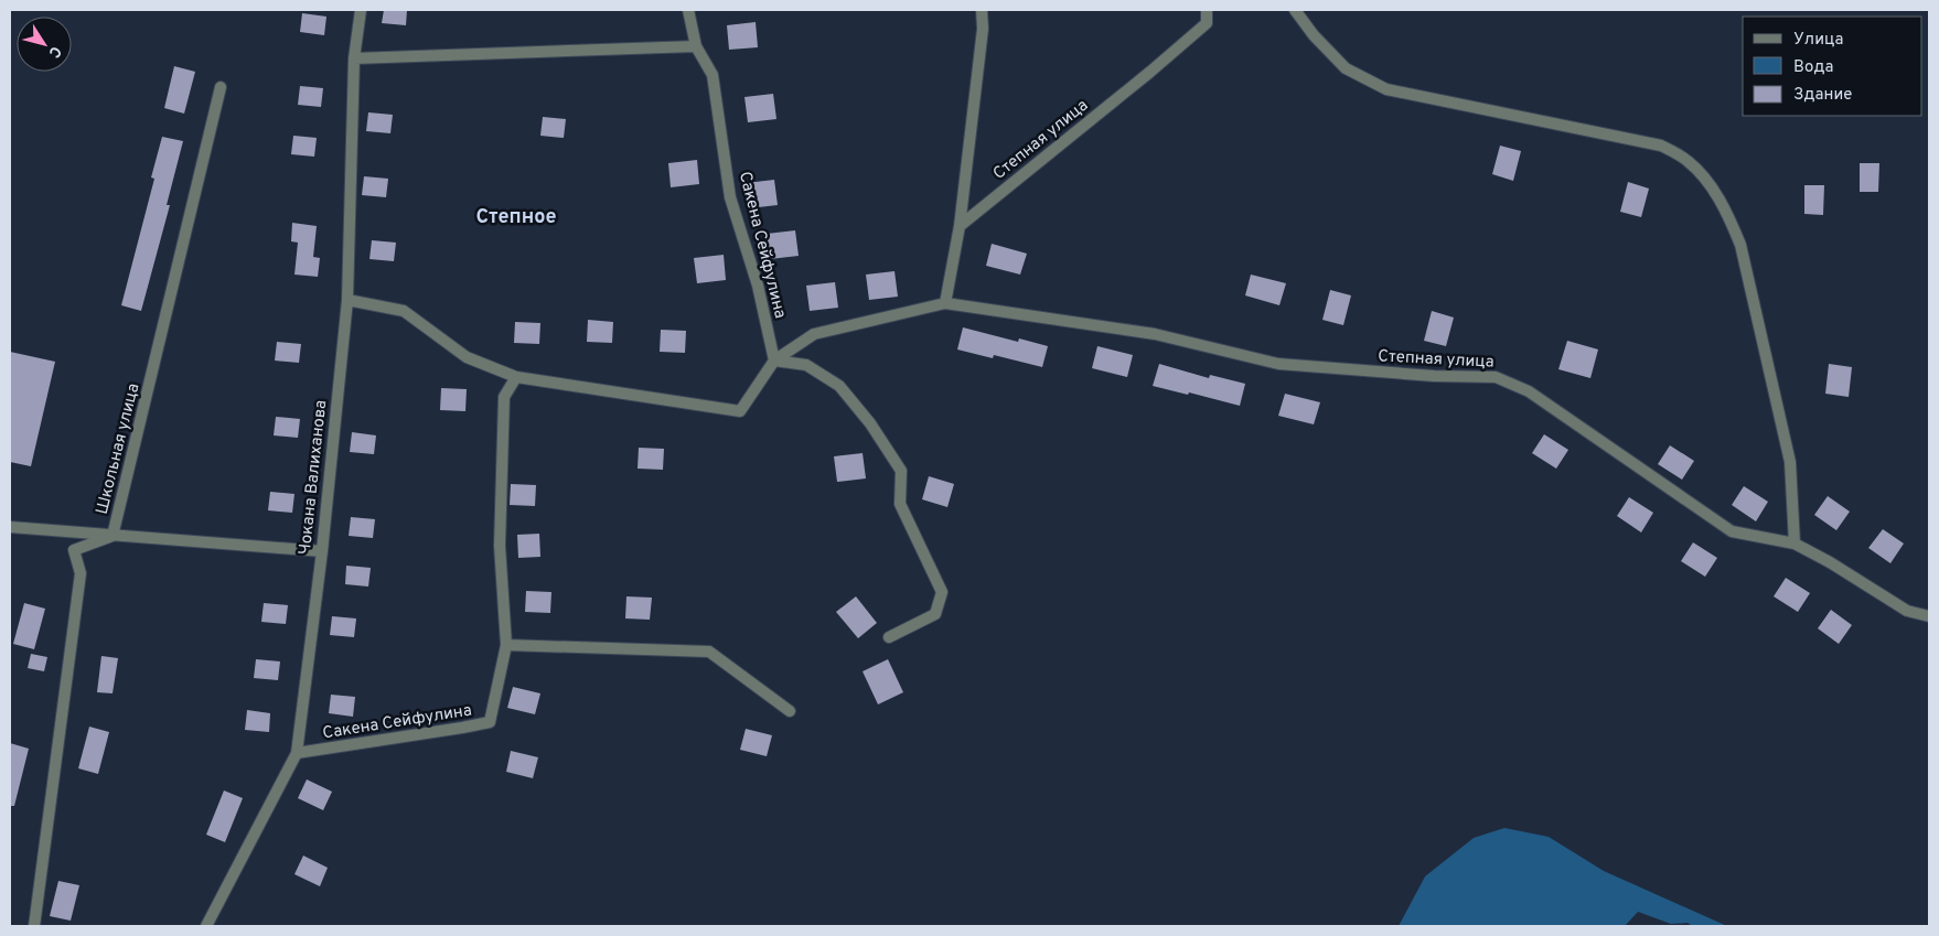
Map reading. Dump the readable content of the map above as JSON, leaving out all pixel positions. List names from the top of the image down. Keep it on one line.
{"streets":{"street":["Степная улица","Сакена Сейфулина","Школьная улица","Чокана Валиханова"]},"crossings":[["Степная улица","Сакена Сейфулина"],["Сакена Сейфулина","Чокана Валиханова"]],"districts":["Степное"],"legend":["Улица","Вода","Здание"],"north":"bottom right"}
